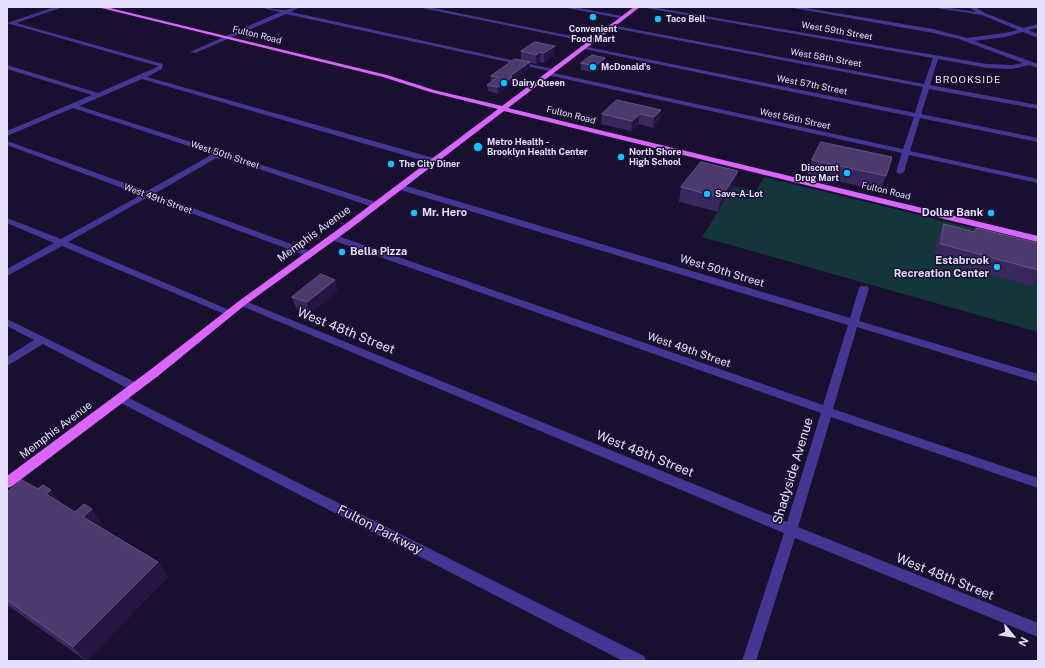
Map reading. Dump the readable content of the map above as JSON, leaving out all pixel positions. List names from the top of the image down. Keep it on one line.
{"streets":{"main road":["Fulton Road","Memphis Avenue"],"street":["West 59th Street","West 58th Street","West 57th Street","West 56th Street","West 50th Street","West 49th Street","West 48th Street","Shadyside Avenue","Fulton Parkway"]},"crossings":[["Fulton Road","Memphis Avenue"],["West 58th Street","Memphis Avenue"],["West 57th Street","Memphis Avenue"],["West 56th Street","Memphis Avenue"],["West 50th Street","Memphis Avenue"],["West 50th Street","Shadyside Avenue"],["West 49th Street","Memphis Avenue"],["West 49th Street","Shadyside Avenue"],["Memphis Avenue","West 48th Street"],["Memphis Avenue","Fulton Parkway"],["West 48th Street","Shadyside Avenue"]],"districts":["BROOKSIDE"],"places":["Convenient Food Mart","Taco Bell","McDonald's","Dairy Queen","Metro Health - Brooklyn Health Center","North Shore High School","The City Diner","Discount Drug Mart","Save-A-Lot","Mr. Hero","Dollar Bank","Bella Pizza","Estabrook Recreation Center"],"north":"bottom right"}
